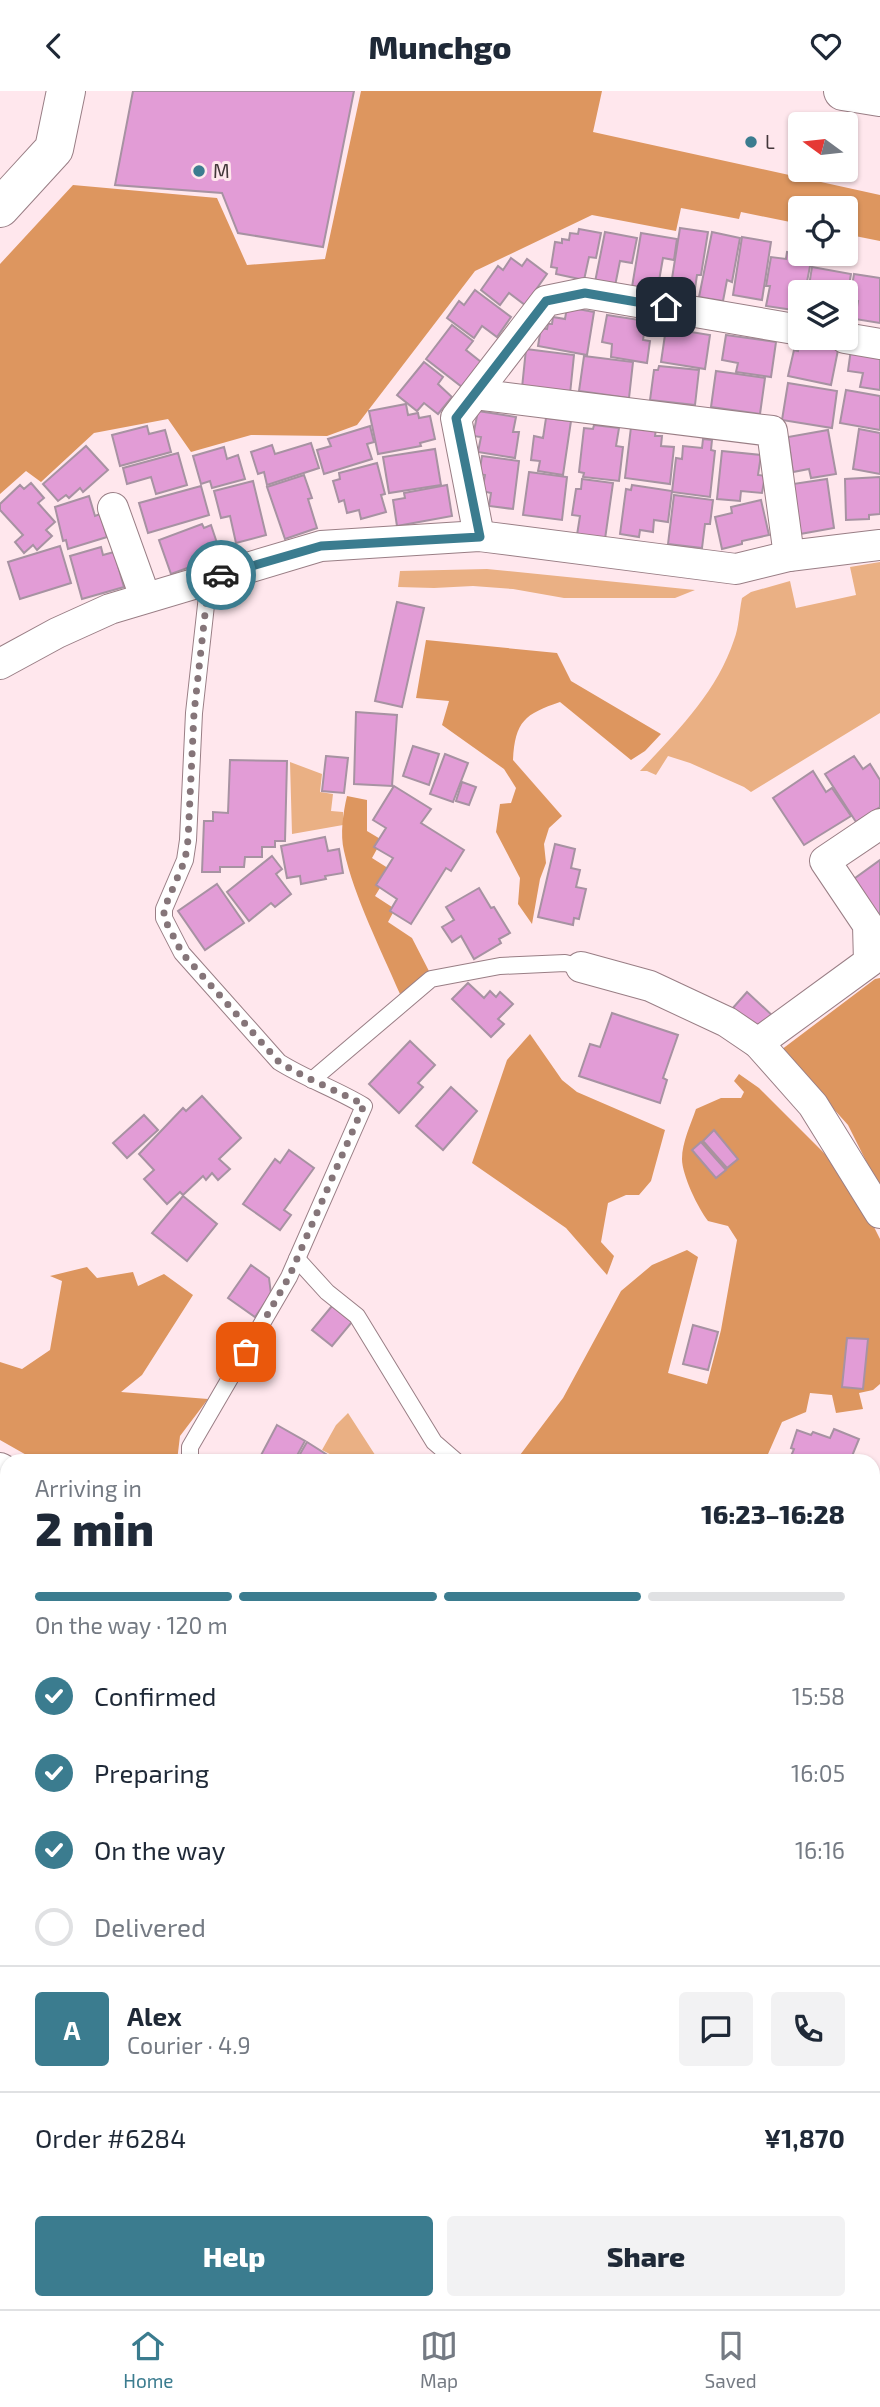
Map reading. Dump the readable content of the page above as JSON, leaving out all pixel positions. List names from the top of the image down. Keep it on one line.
{"places":["L","M"],"north":"left","page":{"header":"Munchgo","heading":["2 min","Arriving in","16:23–16:28"],"panel":["Alex","Courier · 4.9","Order #6284","¥1,870"],"bar":"On the way · 120 m","list":[["Confirmed","15:58"],["Preparing","16:05"],["On the way","16:16"],"Delivered"],"round":"A","buttons":["Help","Share"],"tabs":["Home","Map","Saved"]}}
